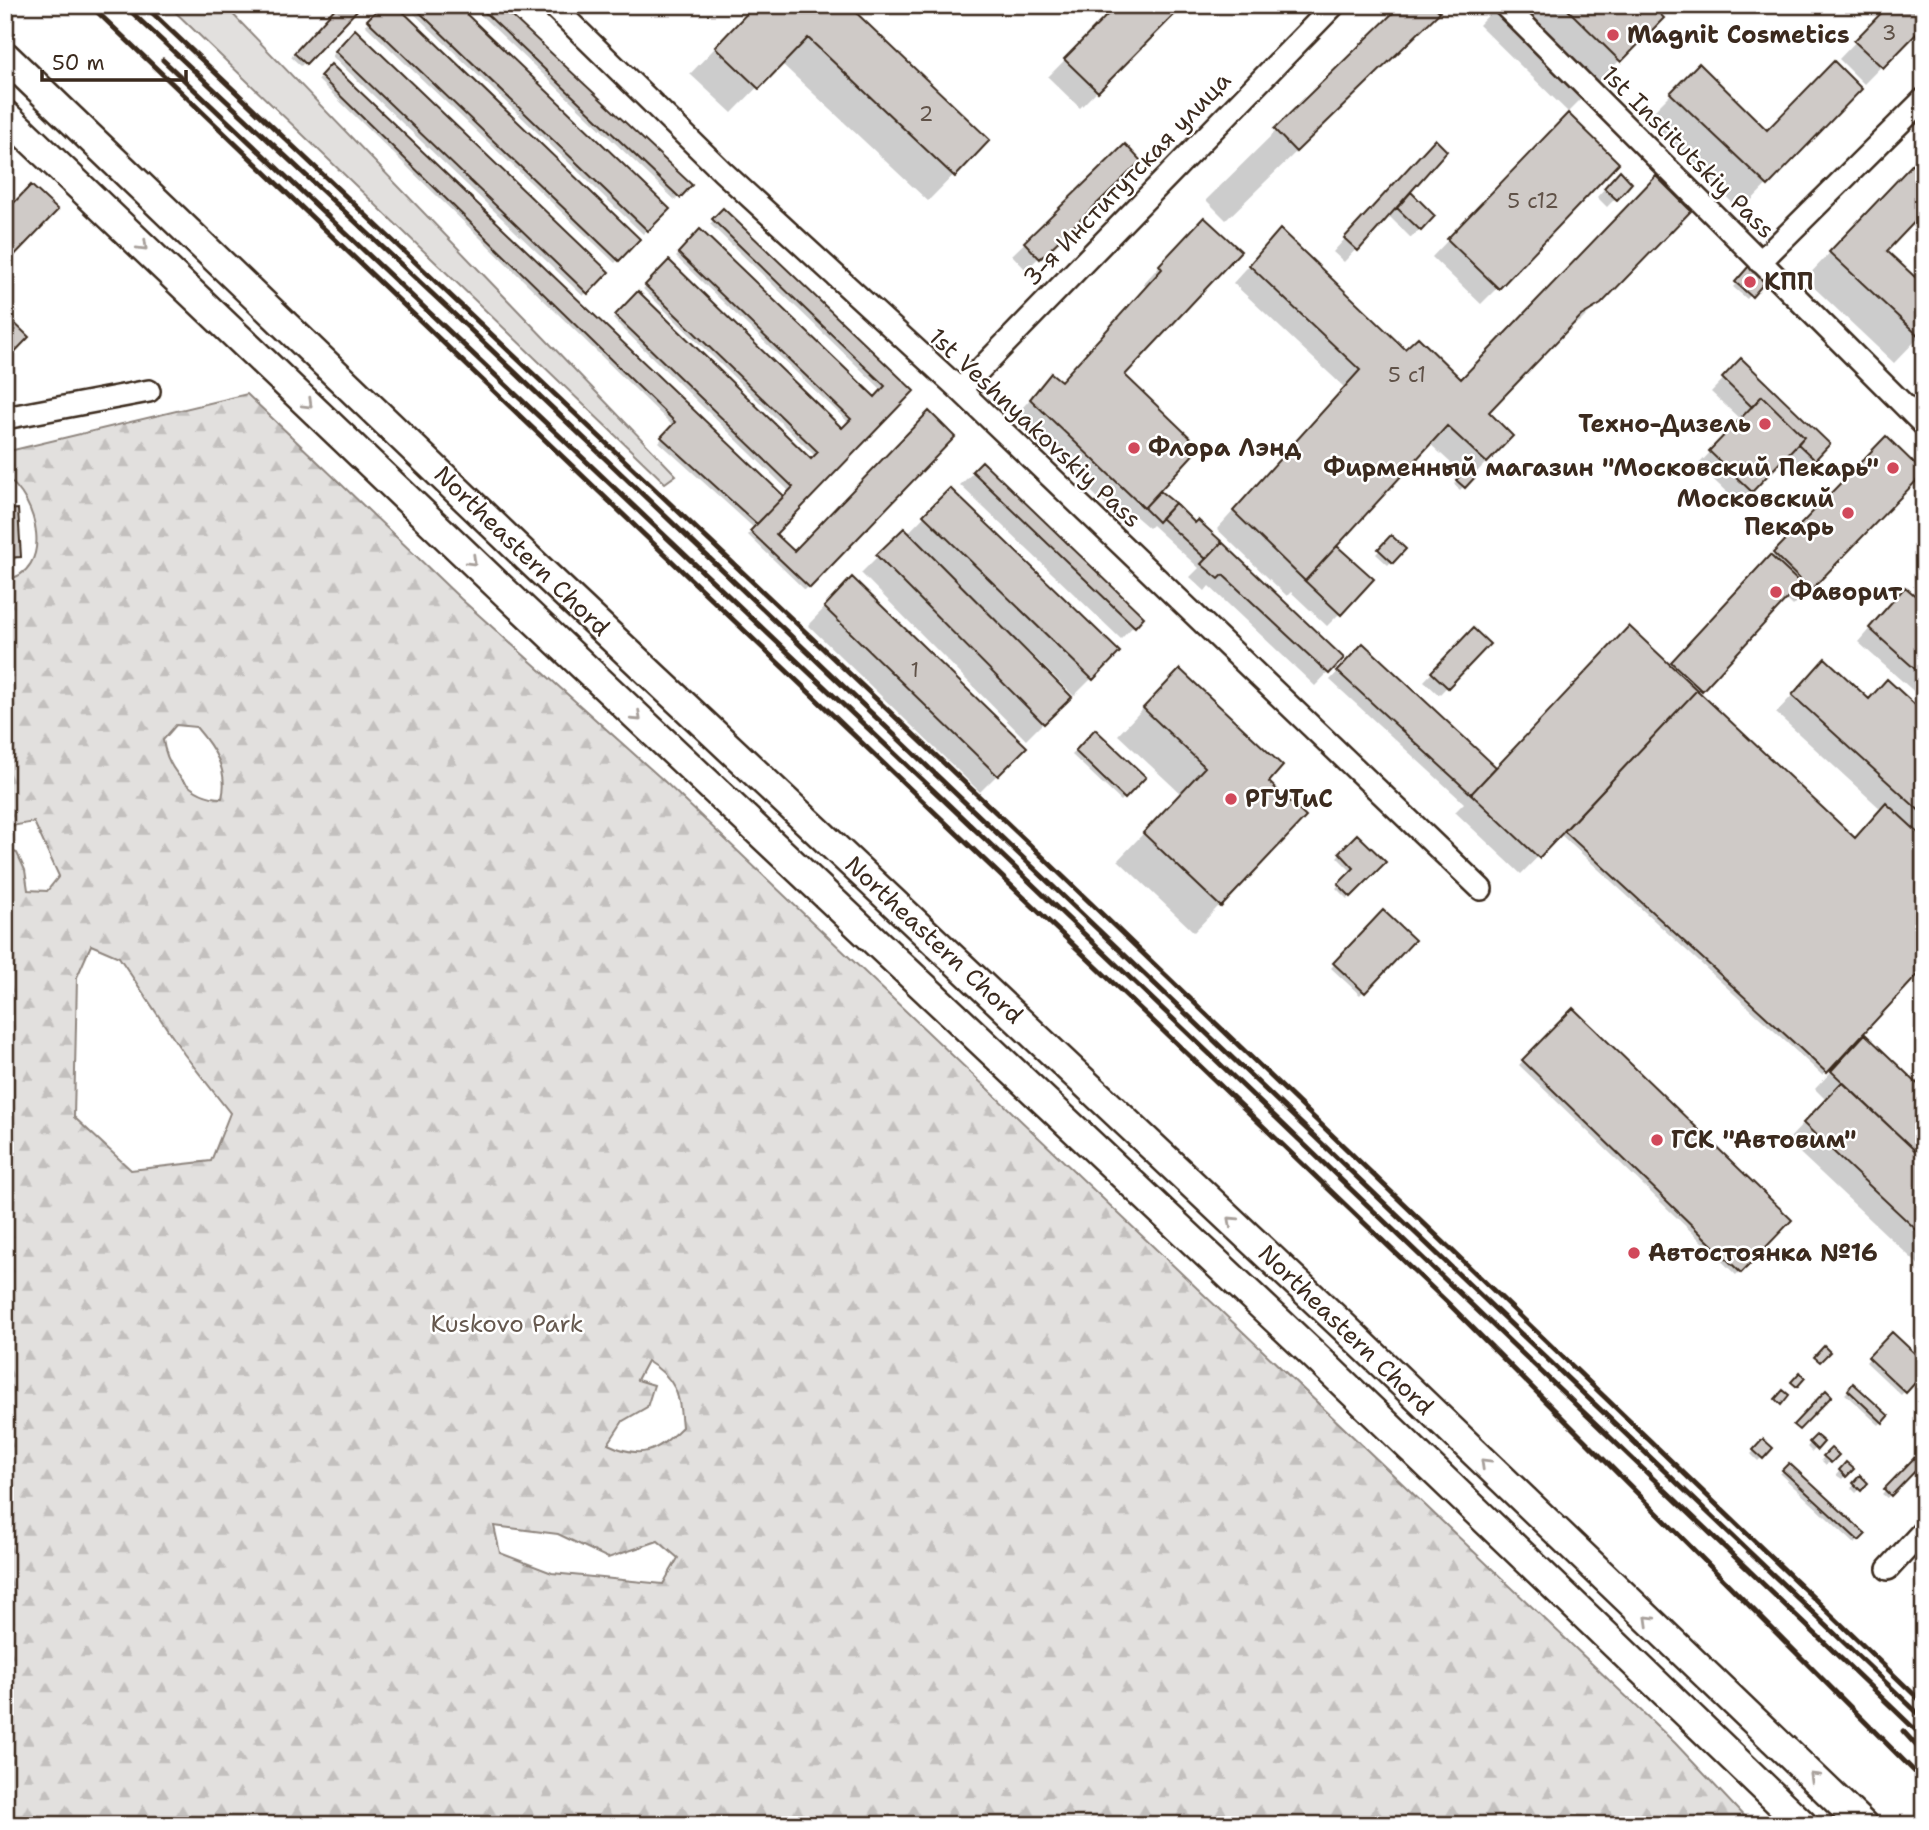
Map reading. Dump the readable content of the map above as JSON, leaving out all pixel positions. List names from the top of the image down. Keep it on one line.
{"streets":{"main road":["Northeastern Chord"],"street":["1st Institutskiy Pass","3-я Институтская улица","1st Veshnyakovskiy Pass"]},"crossings":[["3-я Институтская улица","1st Veshnyakovskiy Pass"]],"parks":["Kuskovo Park"],"places":["Magnit Cosmetics","КПП","Техно-Дизель","Флора Лэнд","Фирменный магазин \"Московский Пекарь\"","Московский Пекарь","Фаворит","РГУТиС","ГСК \"Автовим\"","Автостоянка №16"],"house_numbers":["3","2","5 с12","5 с1","1"],"scale_bar":"50 m"}
